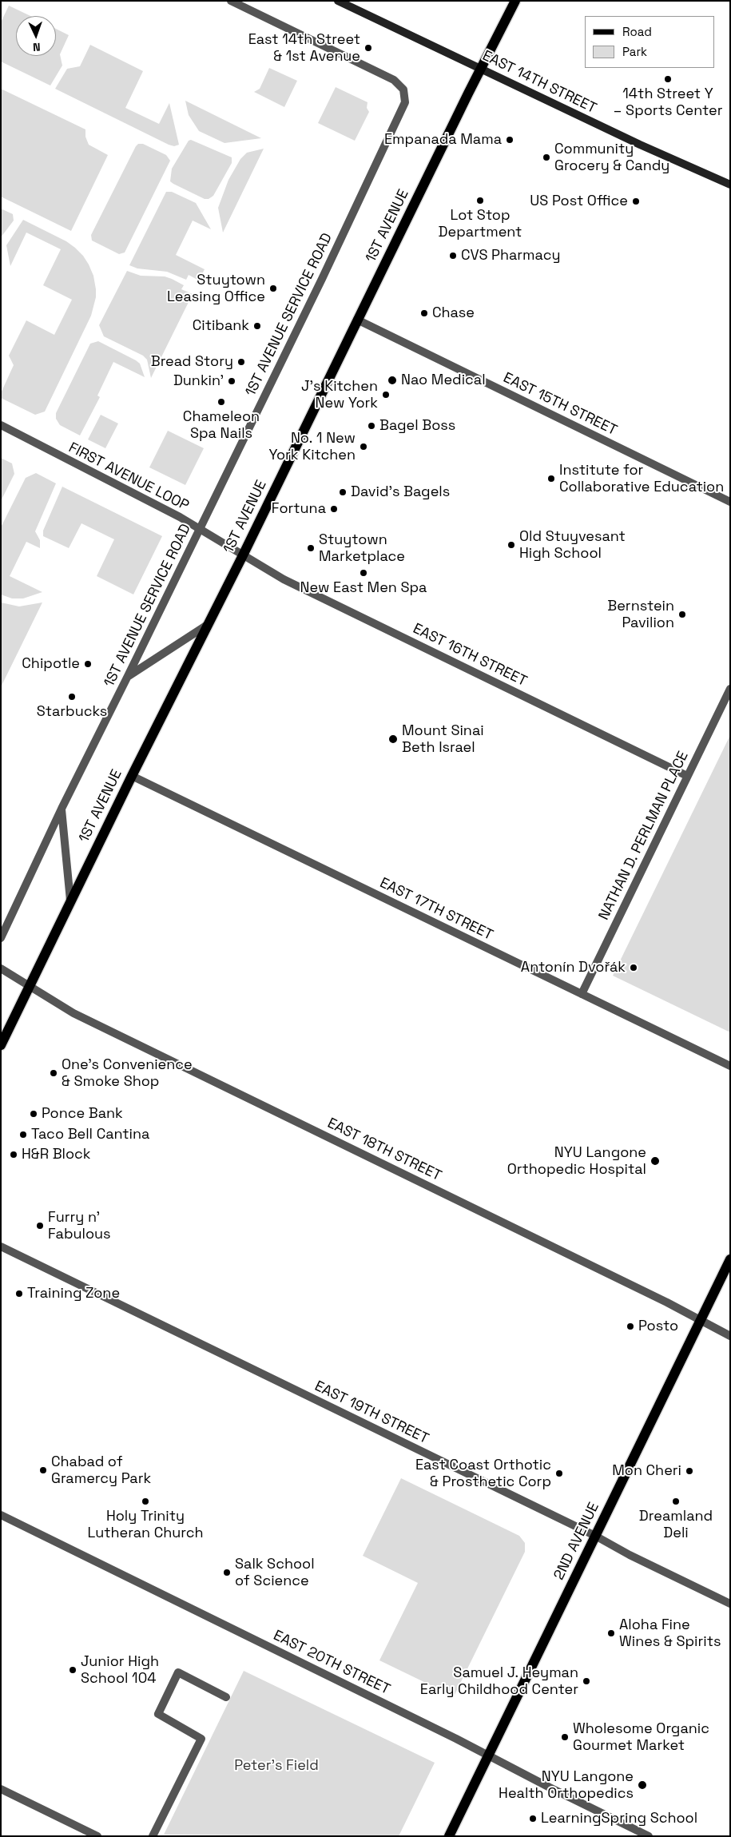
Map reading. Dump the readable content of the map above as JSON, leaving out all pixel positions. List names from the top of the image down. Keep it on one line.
{"streets":{"main road":["EAST 14TH STREET","1ST AVENUE","2ND AVENUE"],"street":["1ST AVENUE SERVICE ROAD","EAST 15TH STREET","FIRST AVENUE LOOP","EAST 16TH STREET","NATHAN D. PERLMAN PLACE","EAST 17TH STREET","EAST 18TH STREET","EAST 19TH STREET","EAST 20TH STREET"]},"crossings":[["EAST 14TH STREET","1ST AVENUE"],["1ST AVENUE","EAST 15TH STREET"],["1ST AVENUE","FIRST AVENUE LOOP"],["1ST AVENUE","EAST 16TH STREET"],["1ST AVENUE","EAST 17TH STREET"],["1ST AVENUE","EAST 18TH STREET"],["1ST AVENUE SERVICE ROAD","FIRST AVENUE LOOP"],["FIRST AVENUE LOOP","EAST 16TH STREET"],["EAST 16TH STREET","NATHAN D. PERLMAN PLACE"],["NATHAN D. PERLMAN PLACE","EAST 17TH STREET"],["EAST 18TH STREET","2ND AVENUE"],["EAST 19TH STREET","2ND AVENUE"],["2ND AVENUE","EAST 20TH STREET"]],"parks":["Peter's Field"],"places":["East 14th Street & 1st Avenue","14th Street Y – Sports Center","Empanada Mama","Community Grocery & Candy","Lot Stop Department","US Post Office","CVS Pharmacy","Stuytown Leasing Office","Chase","Citibank","Bread Story","Nao Medical","Dunkin'","J's Kitchen New York","Chameleon Spa Nails","Bagel Boss","No. 1 New York Kitchen","Institute for Collaborative Education","David's Bagels","Fortuna","Old Stuyvesant High School","Stuytown Marketplace","New East Men Spa","Bernstein Pavilion","Chipotle","Starbucks","Mount Sinai Beth Israel","Antonín Dvořák","One's Convenience & Smoke Shop","Ponce Bank","Taco Bell Cantina","H&R Block","NYU Langone Orthopedic Hospital","Furry n' Fabulous","Training Zone","Posto","Chabad of Gramercy Park","Mon Cheri","East Coast Orthotic & Prosthetic Corp","Holy Trinity Lutheran Church","Dreamland Deli","Salk School of Science","Aloha Fine Wines & Spirits","Junior High School 104","Samuel J. Heyman Early Childhood Center","Wholesome Organic Gourmet Market","NYU Langone Health Orthopedics","LearningSpring School"],"legend":["Road","Park"],"north":"bottom"}
